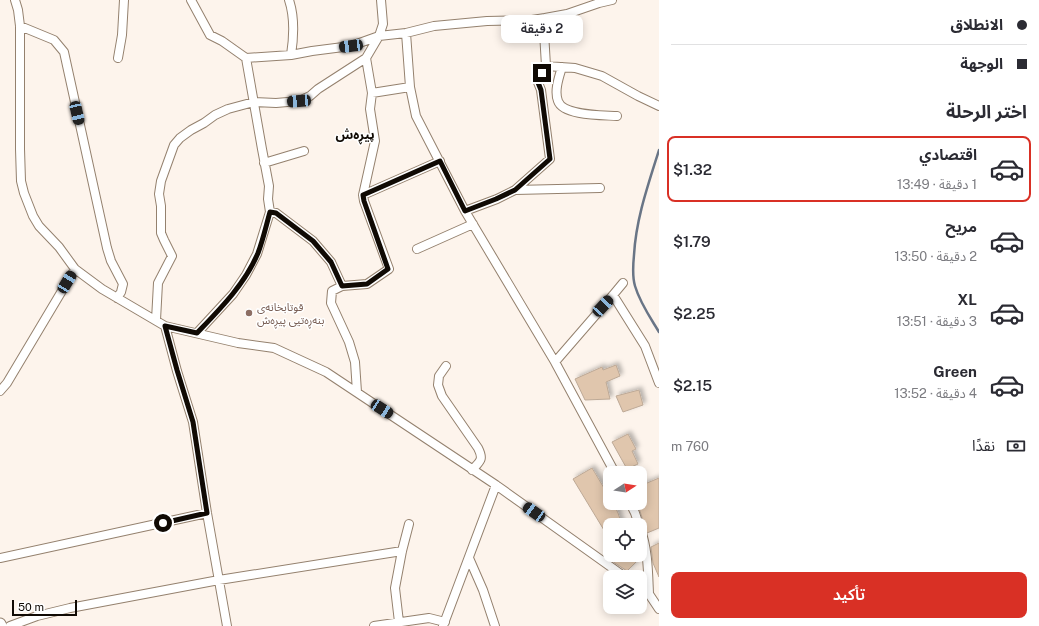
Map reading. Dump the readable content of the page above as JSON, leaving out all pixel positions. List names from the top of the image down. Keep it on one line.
{"districts":["پیڕەش"],"places":["قوتابخانەی بنەڕەتیی پیڕەش"],"scale_bar":"50 m","north":"right","page":{"banner":["الانطلاق","الوجهة"],"bubble":"2 دقيقة","heading":"اختر الرحلة","list":[{"name":"اقتصادي","note":"1 دقيقة · 13:49","value":"$1.32"},{"name":"مريح","note":"2 دقيقة · 13:50","value":"$1.79"},{"name":"XL","note":"3 دقيقة · 13:51","value":"$2.25"},{"name":"Green","note":"4 دقيقة · 13:52","value":"$2.15"}],"pay":["نقدًا","760 m"],"buttons":"تأكيد","scale":"50 m"}}
